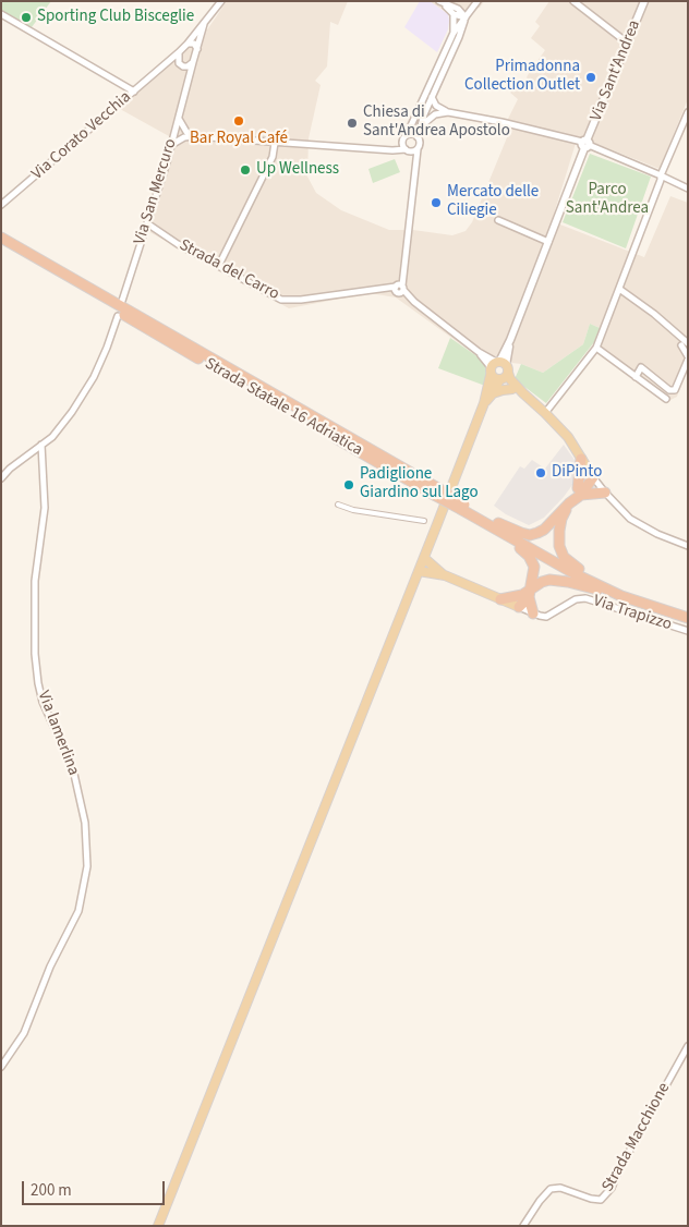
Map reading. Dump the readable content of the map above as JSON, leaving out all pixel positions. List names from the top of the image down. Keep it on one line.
{"streets":{"highway":["Strada Statale 16 Adriatica"],"main road":["Via Sant'Andrea"],"street":["Via Corato Vecchia","Via San Mercuro","Strada del Carro","Via Trapizzo","Via lamerlina","Strada Macchione"]},"crossings":[["Via Corato Vecchia","Via San Mercuro"],["Via San Mercuro","Strada del Carro"]],"parks":["Parco Sant'Andrea"],"places":["Sporting Club Bisceglie","Primadonna Collection Outlet","Bar Royal Café","Chiesa di Sant'Andrea Apostolo","Up Wellness","Mercato delle Ciliegie","DiPinto","Padiglione Giardino sul Lago"],"scale_bar":"200 m"}
